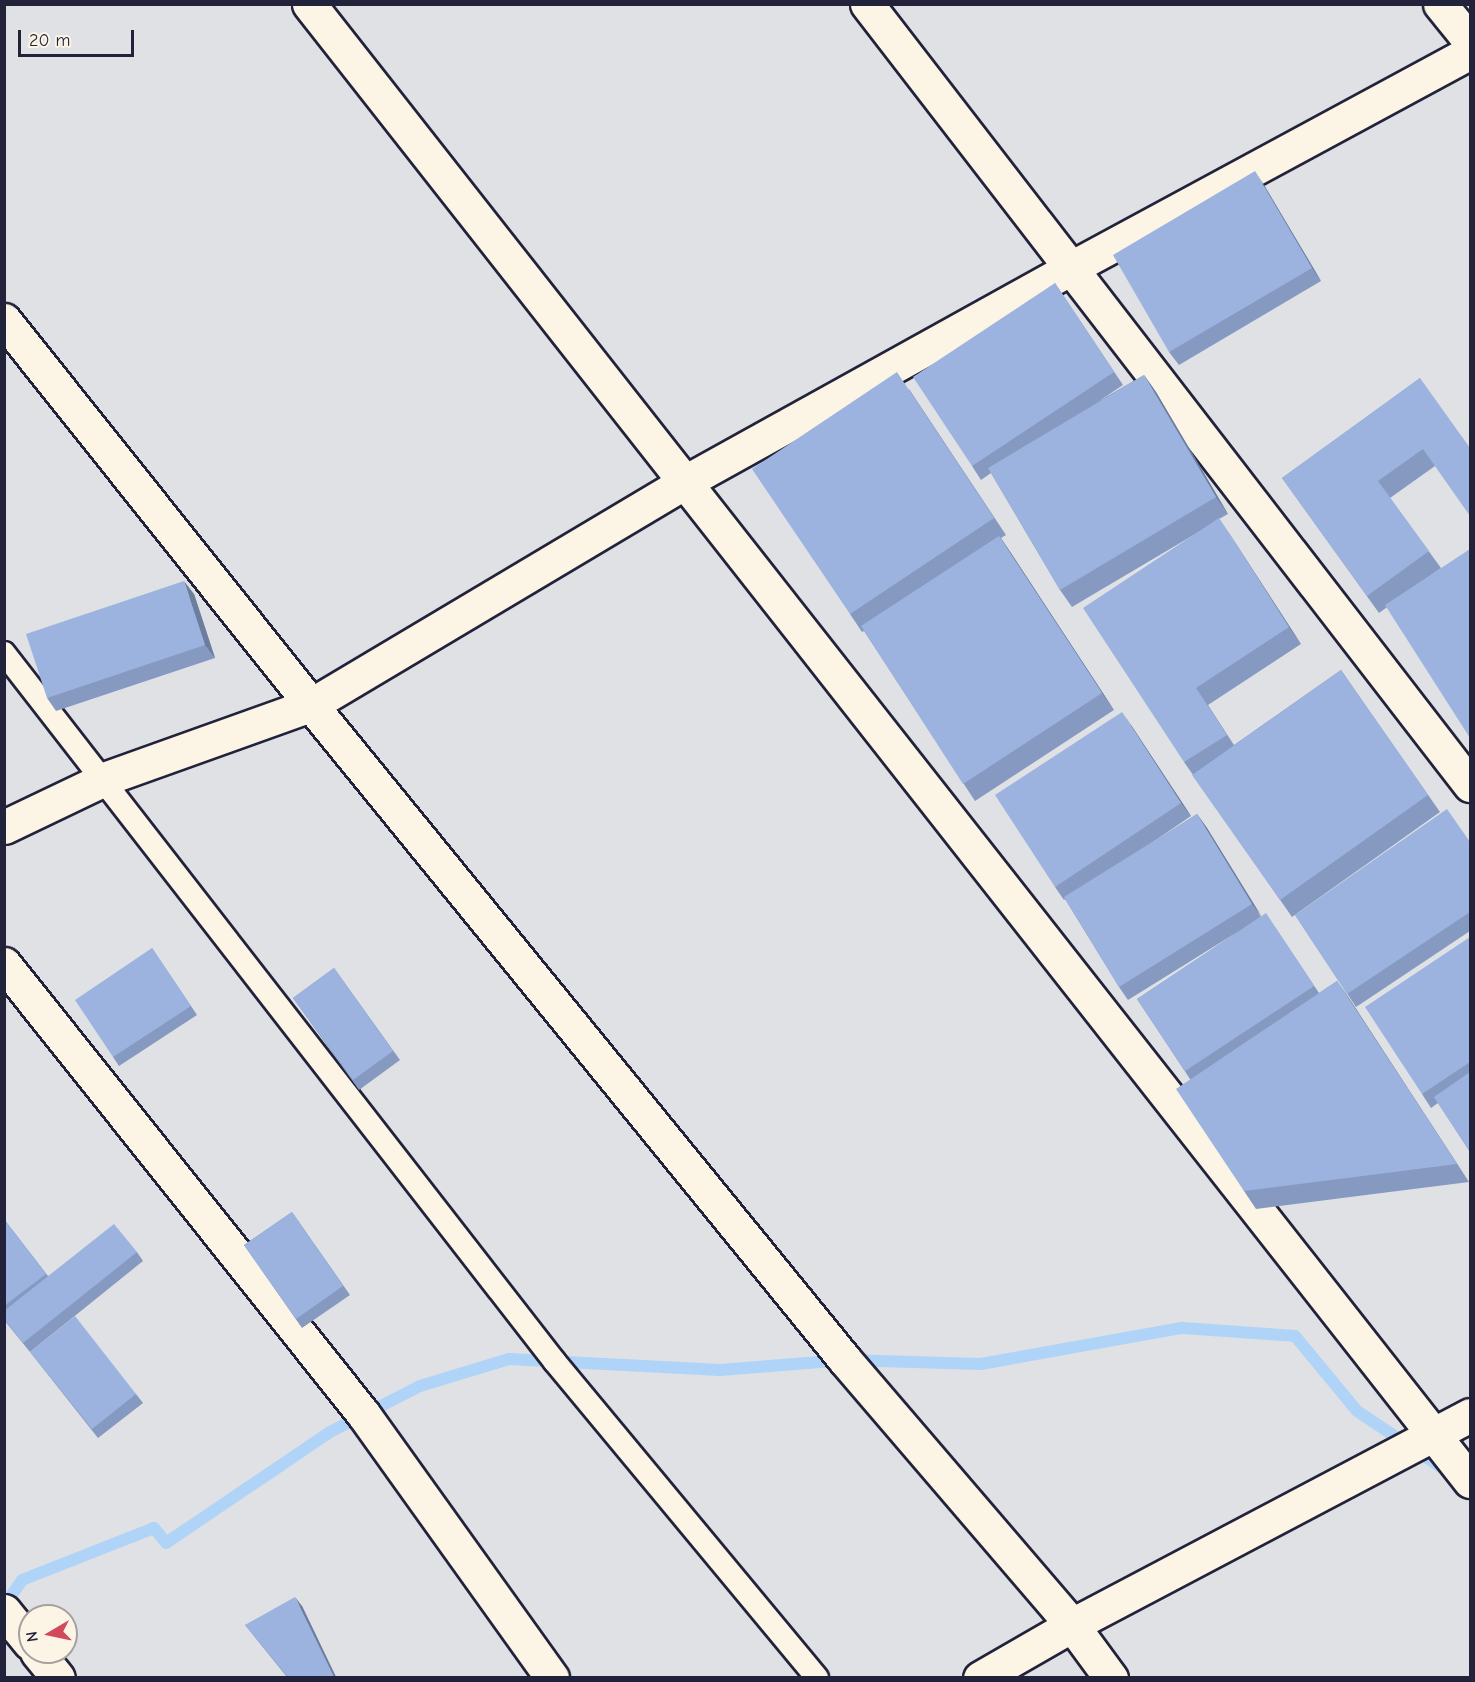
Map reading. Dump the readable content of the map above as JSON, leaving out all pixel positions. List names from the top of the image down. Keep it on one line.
{"scale_bar":"20 m","north":"left"}
